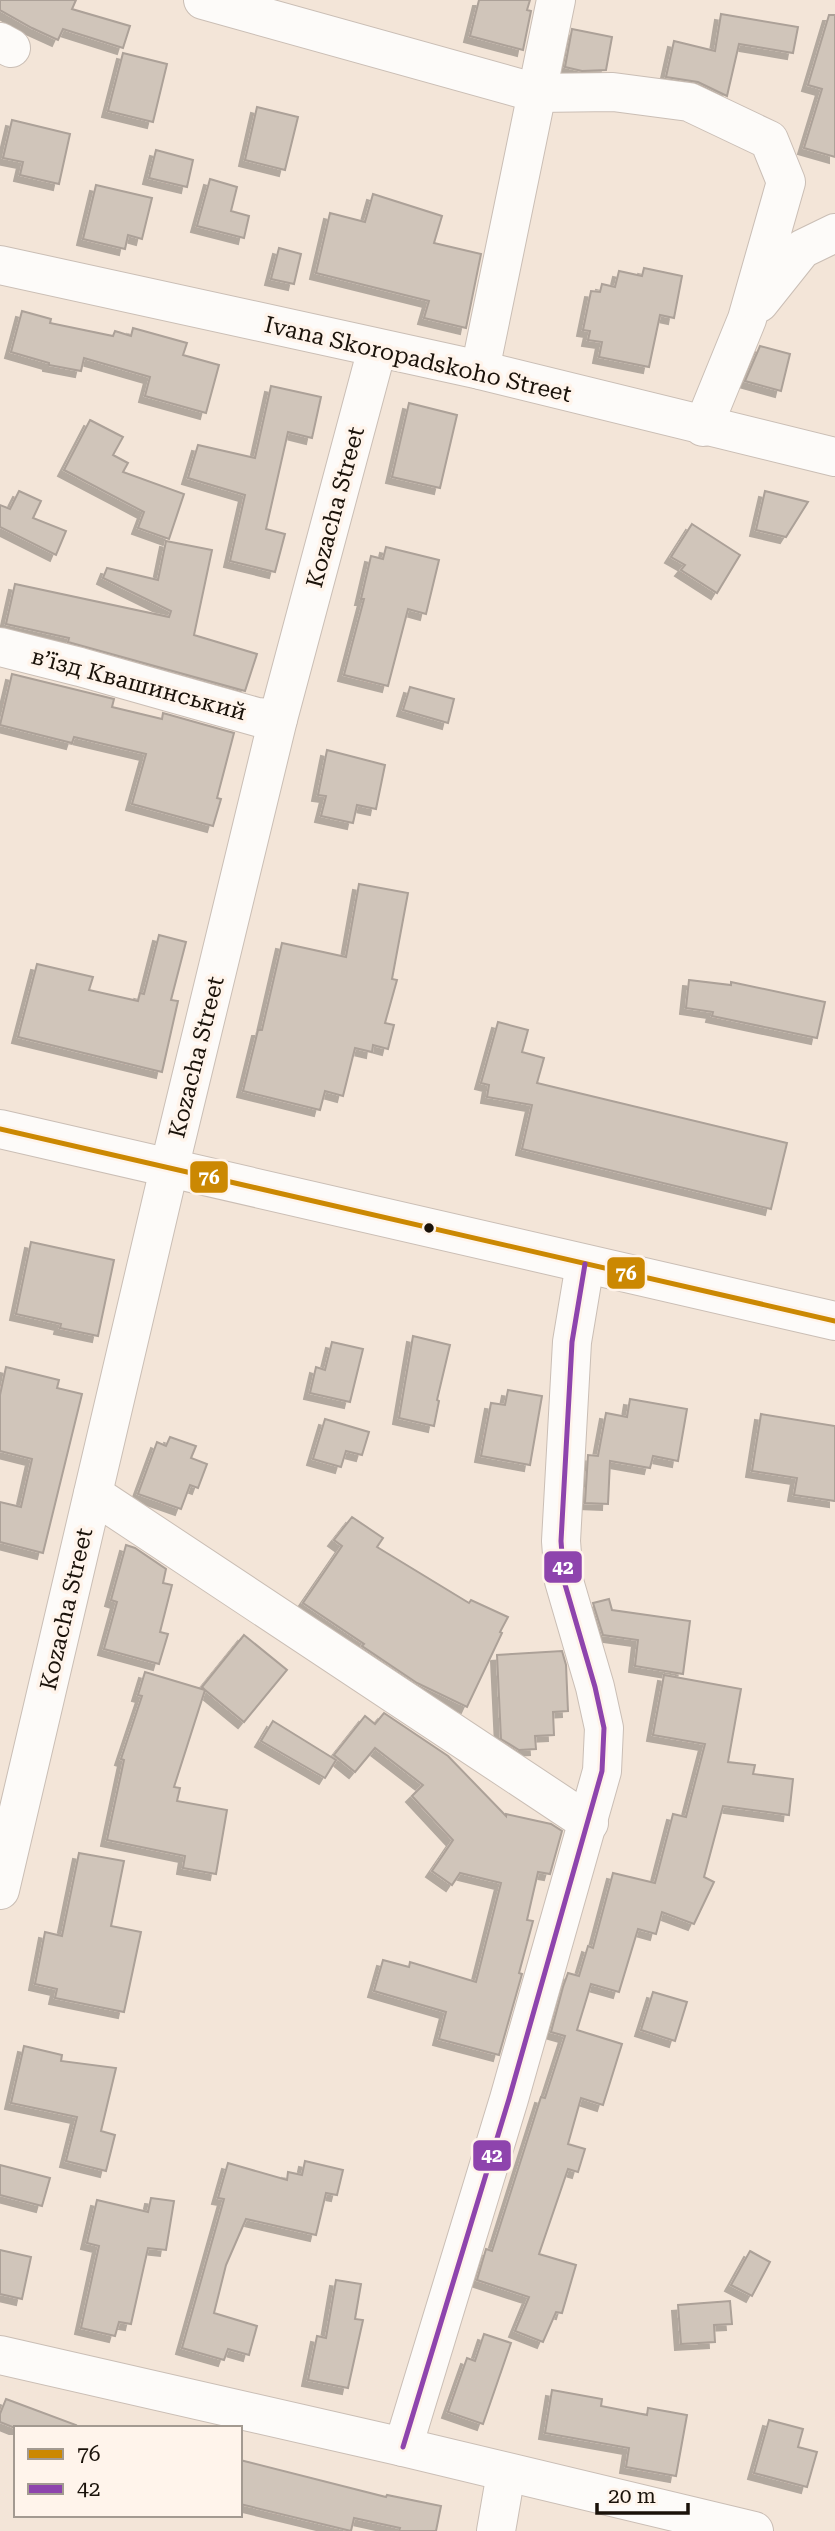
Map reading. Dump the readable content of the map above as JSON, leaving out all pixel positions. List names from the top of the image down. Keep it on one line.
{"streets":{"street":["Ivana Skoropadskoho Street","Kozacha Street","в’їзд Квашинський"]},"crossings":[["Ivana Skoropadskoho Street","Kozacha Street"],["Kozacha Street","в’їзд Квашинський"]],"lines":["transit line 76","transit line 42"],"legend":["76","42"],"scale_bar":"20 m"}
